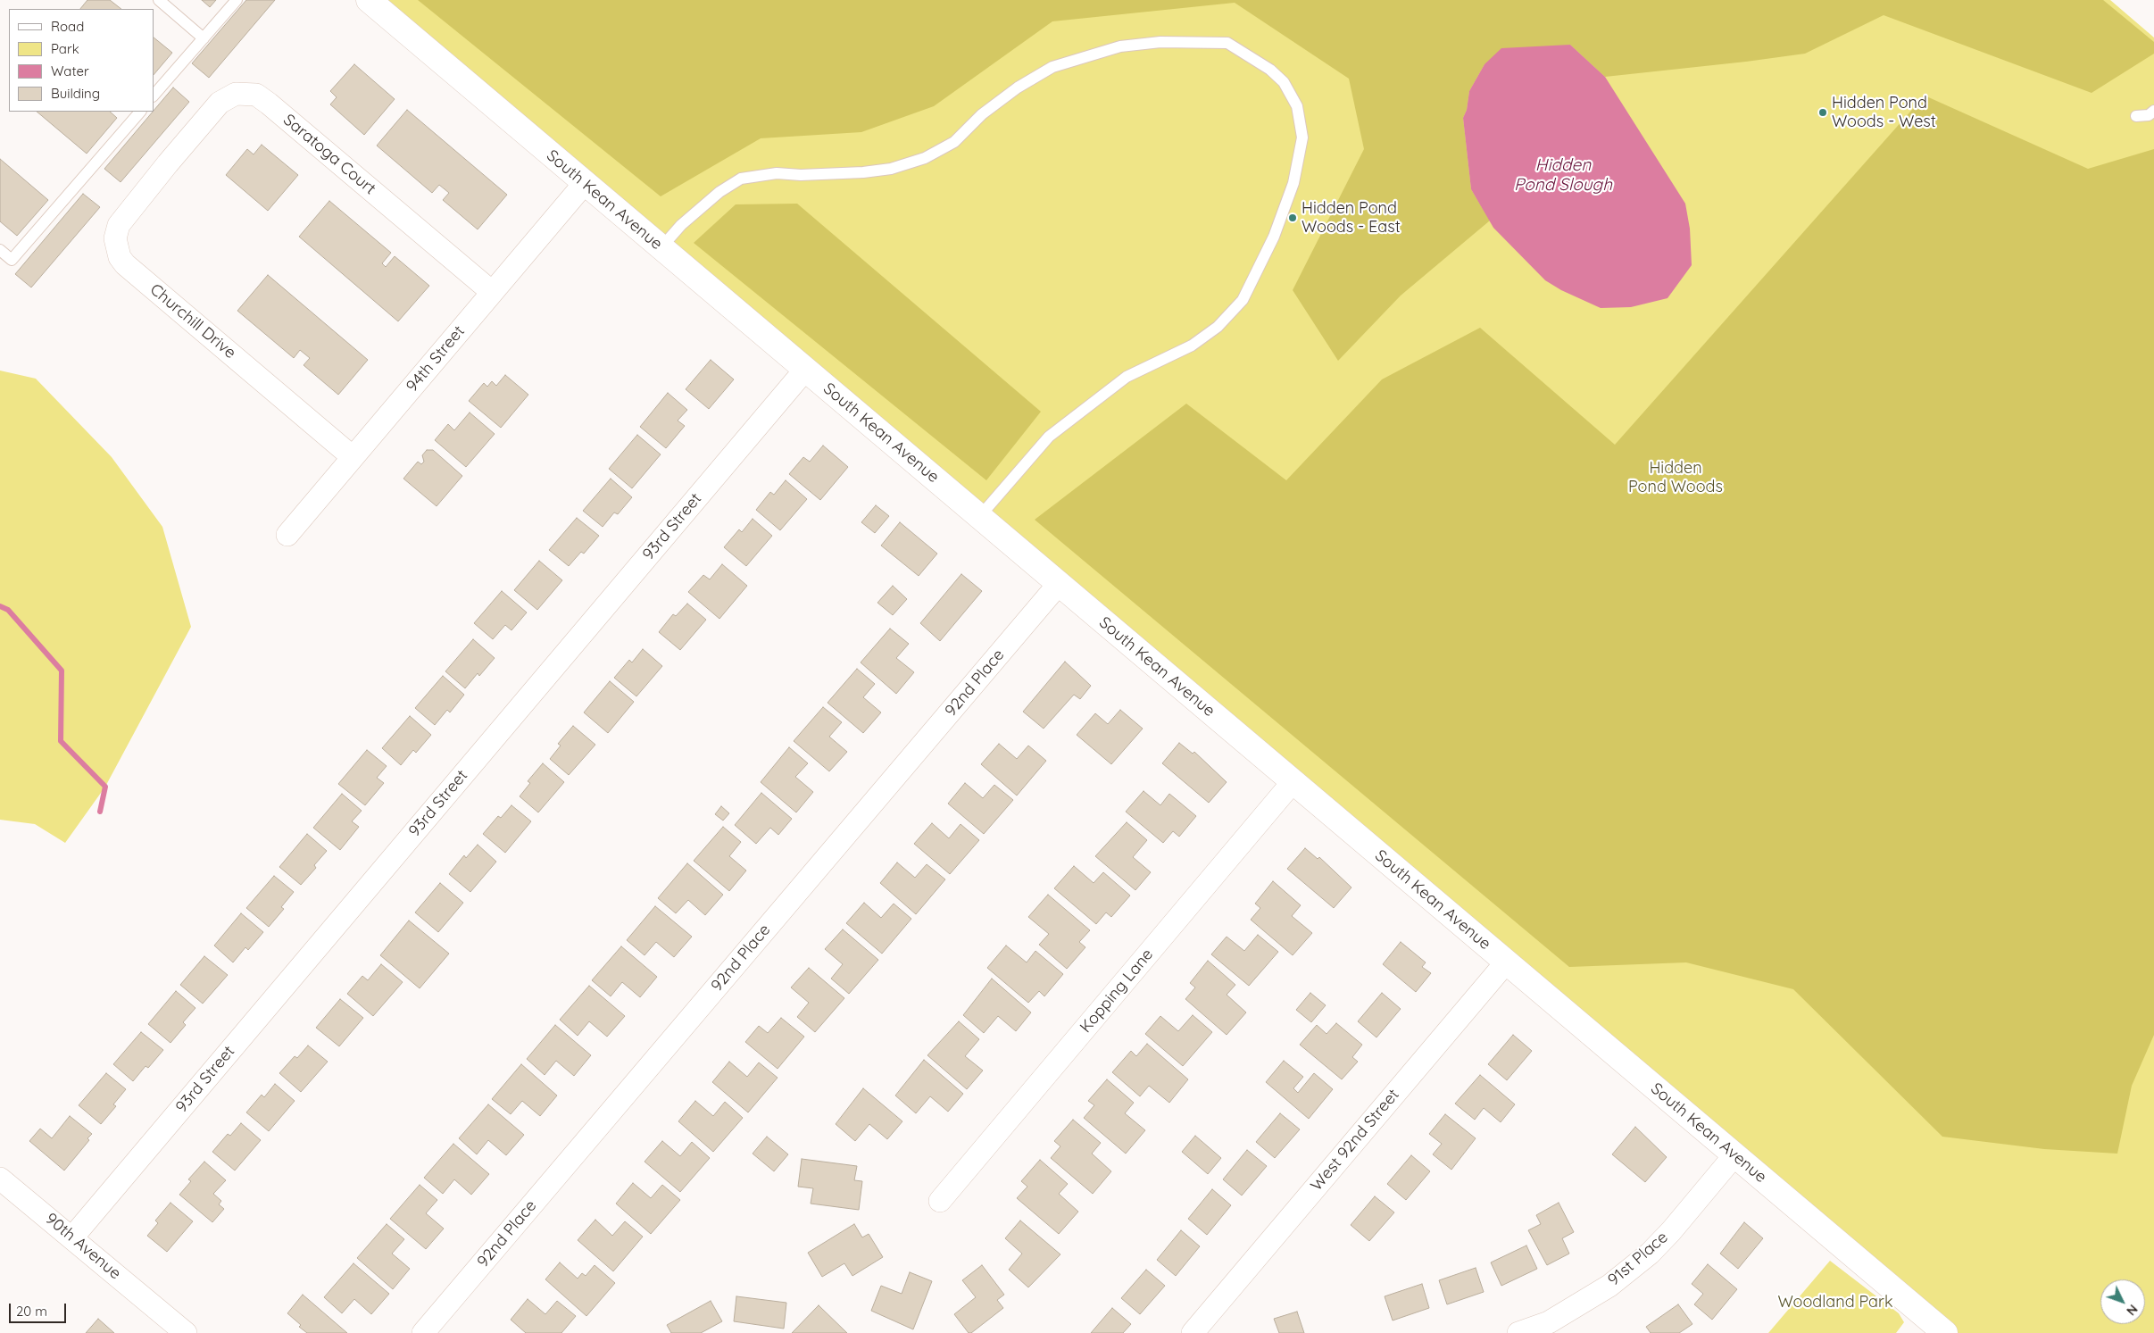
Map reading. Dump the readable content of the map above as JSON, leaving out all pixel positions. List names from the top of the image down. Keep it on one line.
{"streets":{"street":["Saratoga Court","South Kean Avenue","Churchill Drive","94th Street","93rd Street","92nd Place","Kopping Lane","West 92nd Street","90th Avenue","91st Place"]},"crossings":[["Saratoga Court","Churchill Drive"],["Saratoga Court","94th Street"],["South Kean Avenue","94th Street"],["South Kean Avenue","93rd Street"],["South Kean Avenue","92nd Place"],["South Kean Avenue","Kopping Lane"],["South Kean Avenue","West 92nd Street"],["South Kean Avenue","91st Place"],["Churchill Drive","94th Street"],["93rd Street","90th Avenue"]],"water":["Hidden Pond Slough"],"parks":["Hidden Pond Woods","Woodland Park"],"places":["Hidden Pond Woods - West","Hidden Pond Woods - East"],"legend":["Road","Park","Water","Building"],"scale_bar":"20 m","north":"bottom right"}
